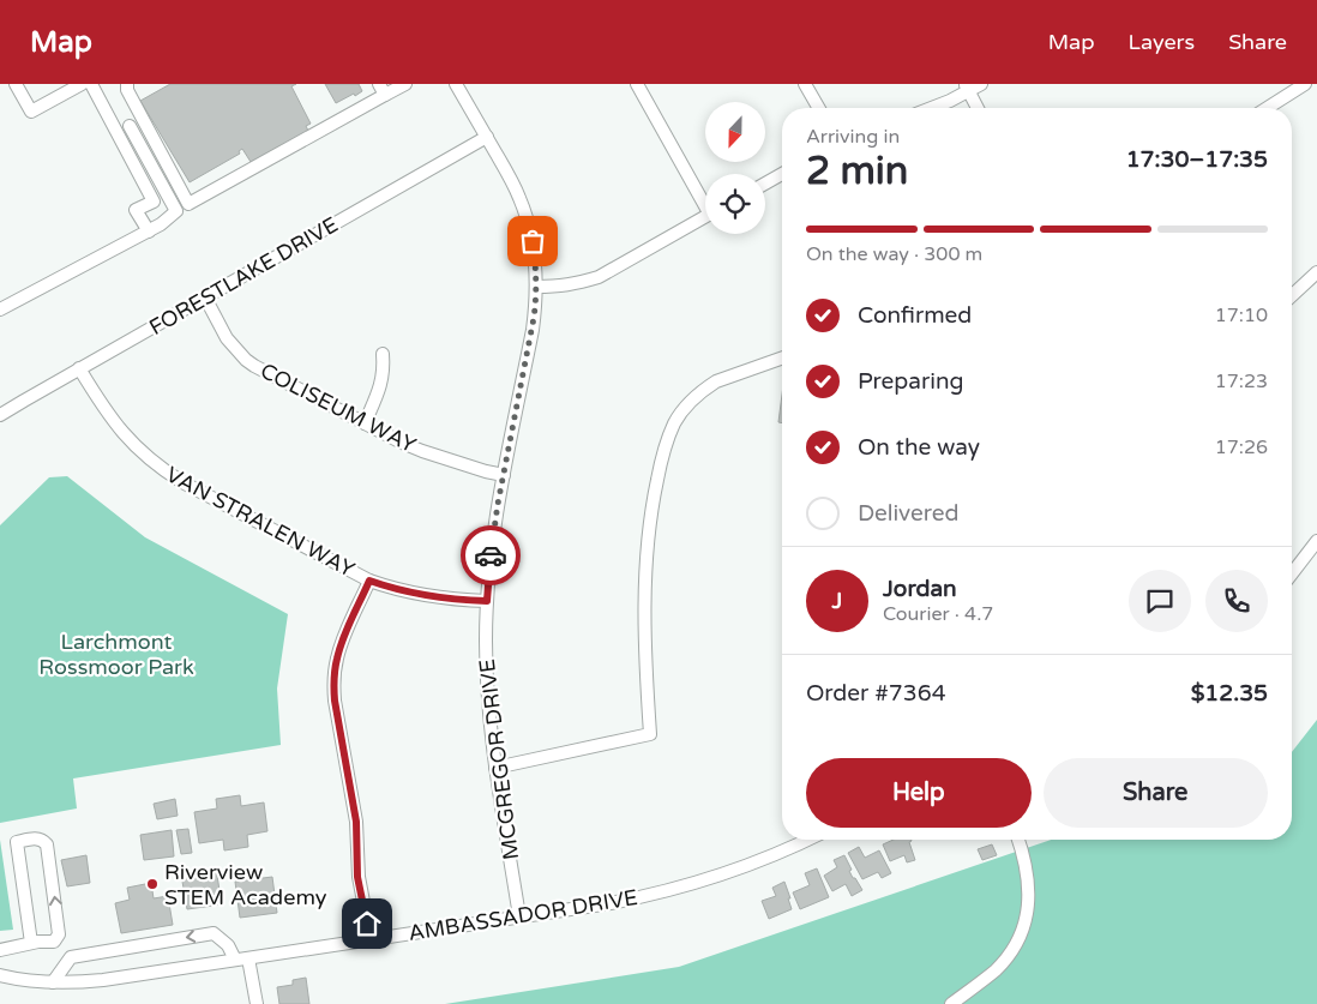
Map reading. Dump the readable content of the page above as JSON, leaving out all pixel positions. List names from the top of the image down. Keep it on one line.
{"streets":{"street":["FORESTLAKE DRIVE","COLISEUM WAY","VAN STRALEN WAY","MCGREGOR DRIVE","AMBASSADOR DRIVE"]},"crossings":[["FORESTLAKE DRIVE","COLISEUM WAY"],["FORESTLAKE DRIVE","VAN STRALEN WAY"],["FORESTLAKE DRIVE","MCGREGOR DRIVE"],["COLISEUM WAY","MCGREGOR DRIVE"],["VAN STRALEN WAY","MCGREGOR DRIVE"],["MCGREGOR DRIVE","AMBASSADOR DRIVE"]],"parks":["Larchmont Rossmoor Park"],"places":["Riverview STEM Academy"],"north":"bottom","page":{"header":"Map","nav":["Map","Layers","Share"],"heading":["2 min","Arriving in","17:30–17:35"],"panel":["Jordan","Courier · 4.7","Order #7364","$12.35"],"bar":"On the way · 300 m","list":[["Confirmed","17:10"],["Preparing","17:23"],["On the way","17:26"],"Delivered"],"round":"J","buttons":["Help","Share"]}}
